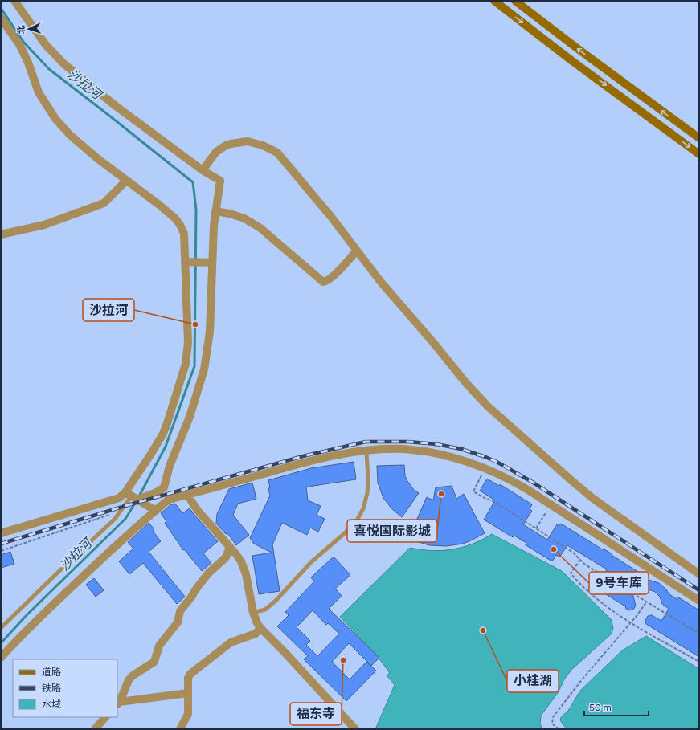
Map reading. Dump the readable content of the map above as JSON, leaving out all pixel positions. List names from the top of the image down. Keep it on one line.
{"water":["沙拉河"],"places":["沙拉河","喜悦国际影城","9号车库","小桂湖","福东寺"],"legend":["道路","铁路","水域"],"scale_bar":"50 m","north":"left"}
